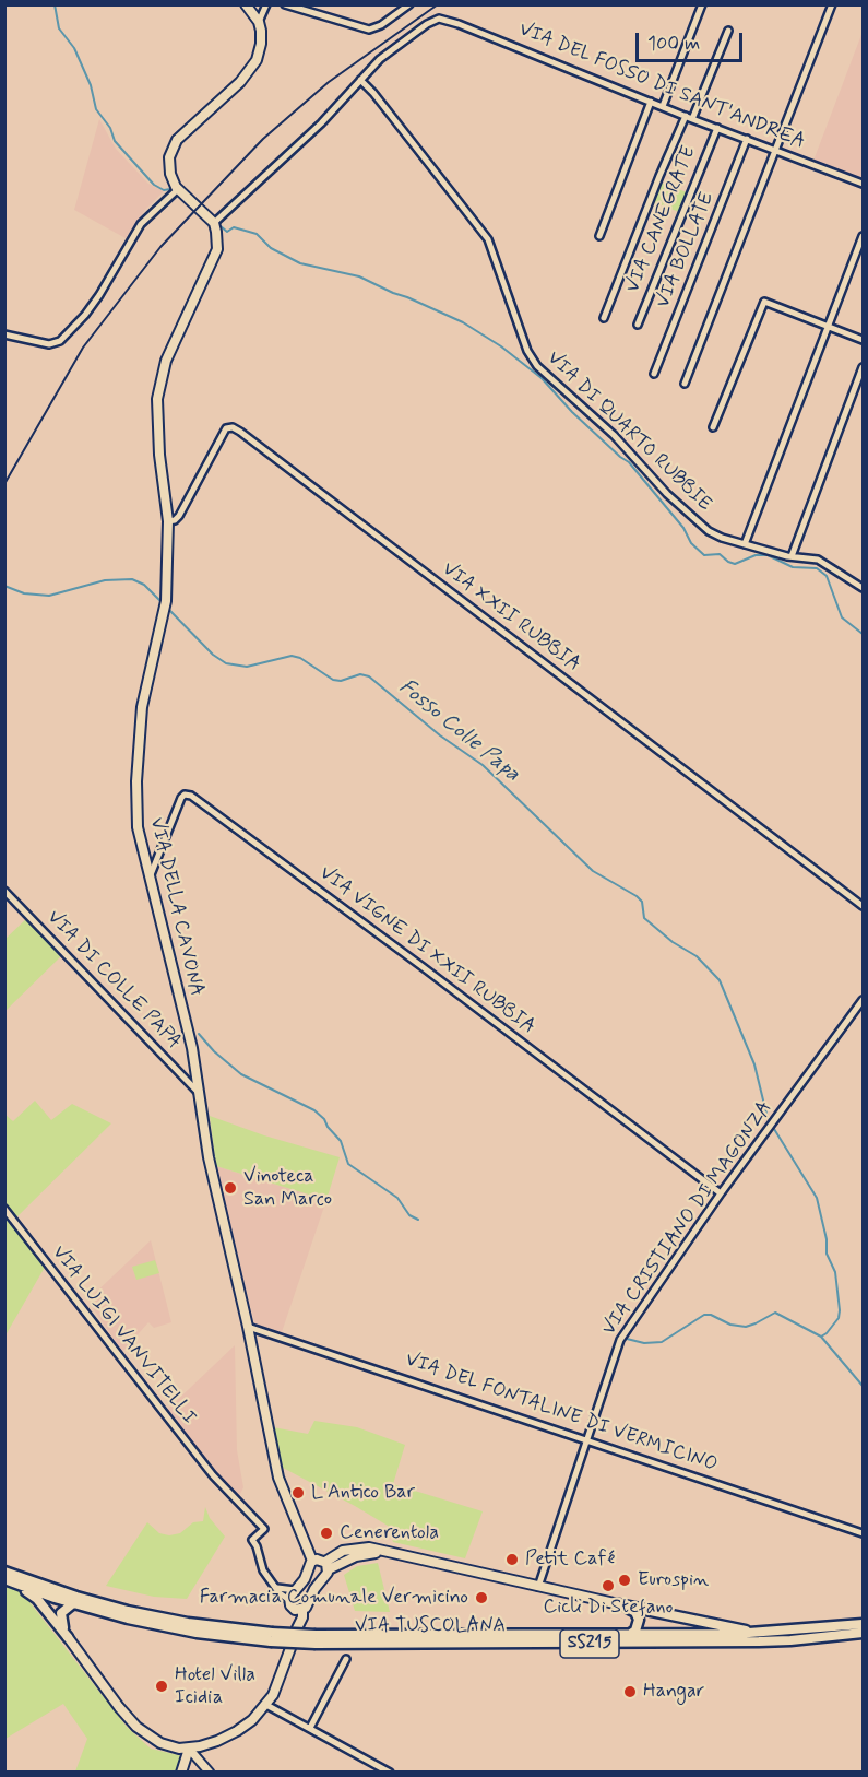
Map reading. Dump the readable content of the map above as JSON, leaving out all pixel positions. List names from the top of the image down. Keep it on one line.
{"streets":{"main road":["VIA DELLA CAVONA","VIA TUSCOLANA","SS215"],"street":["VIA DEL FOSSO DI SANT'ANDREA","VIA CANEGRATE","VIA BOLLATE","VIA DI QUARTO RUBBIE","VIA XXII RUBBIA","VIA VIGNE DI XXII RUBBIA","VIA DI COLLE PAPA","VIA CRISTIANO DI MAGONZA","VIA LUIGI VANVITELLI","VIA DEL FONTALINE DI VERMICINO"]},"crossings":[["VIA DEL FOSSO DI SANT'ANDREA","VIA CANEGRATE"],["VIA DEL FOSSO DI SANT'ANDREA","VIA BOLLATE"],["VIA DEL FOSSO DI SANT'ANDREA","VIA DI QUARTO RUBBIE"],["VIA DEL FOSSO DI SANT'ANDREA","VIA DELLA CAVONA"],["VIA XXII RUBBIA","VIA DELLA CAVONA"],["VIA DELLA CAVONA","VIA VIGNE DI XXII RUBBIA"],["VIA DELLA CAVONA","VIA DI COLLE PAPA"],["VIA DELLA CAVONA","VIA DEL FONTALINE DI VERMICINO"],["VIA VIGNE DI XXII RUBBIA","VIA CRISTIANO DI MAGONZA"],["VIA CRISTIANO DI MAGONZA","VIA DEL FONTALINE DI VERMICINO"]],"water":["Fosso Colle Papa"],"places":["Vinoteca San Marco","L'Antico Bar","Cenerentola","Petit Café","Eurospin","Cicli Di Stefano","Farmacia Comunale Vermicino","Hotel Villa Icidia","Hangar"],"scale_bar":"100 m"}
